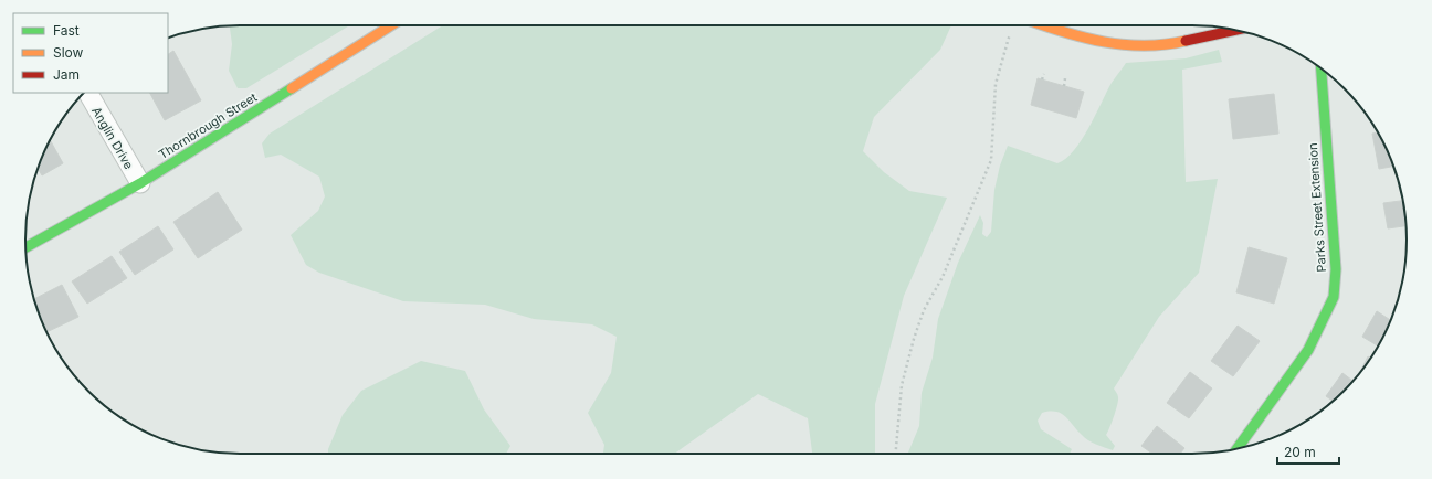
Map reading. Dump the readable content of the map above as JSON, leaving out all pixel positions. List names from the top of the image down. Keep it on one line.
{"streets":{"street":["Thornbrough Street","Anglin Drive","Parks Street Extension"]},"crossings":[["Thornbrough Street","Anglin Drive"]],"legend":["Fast","Slow","Jam"],"scale_bar":"20 m"}
